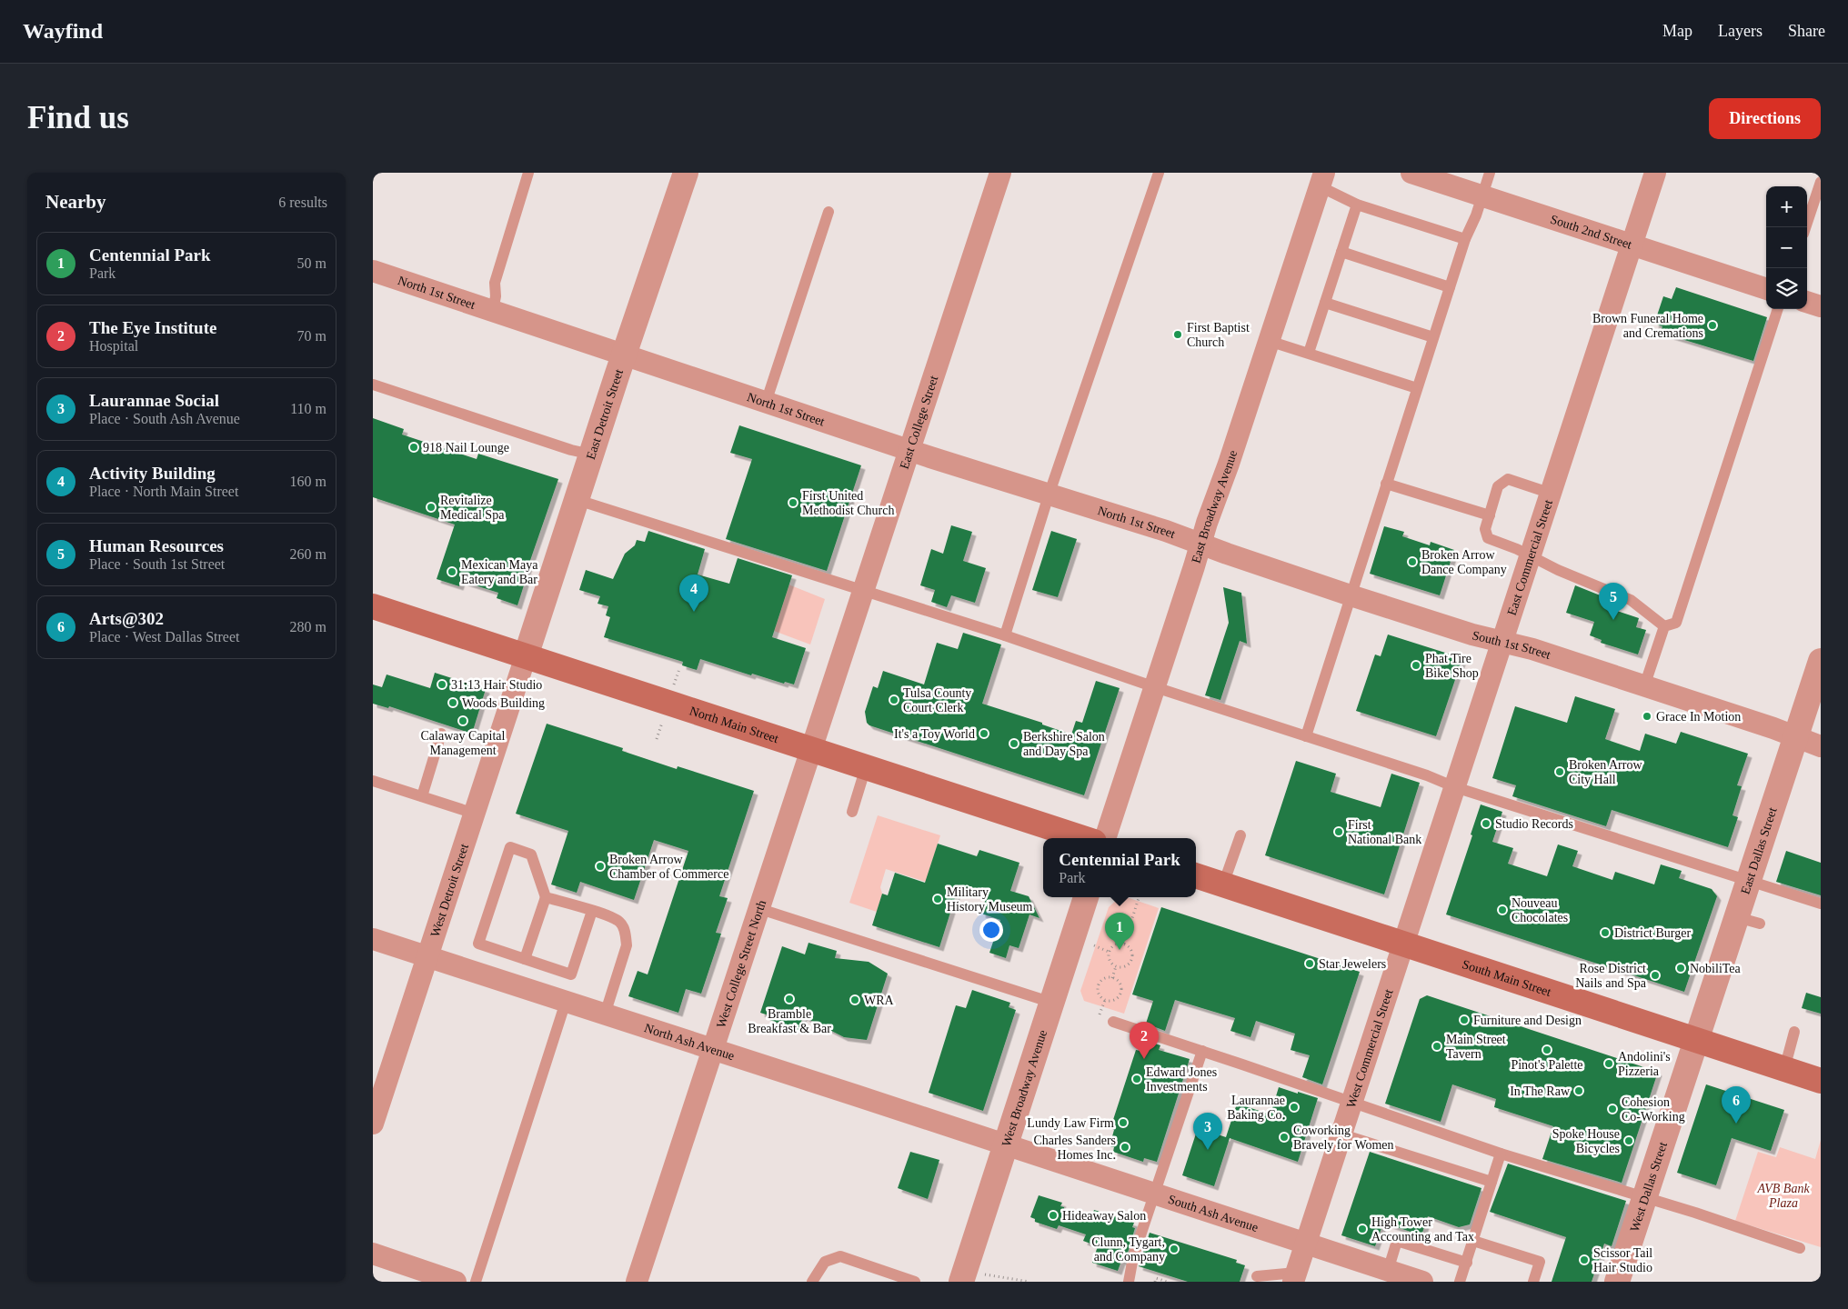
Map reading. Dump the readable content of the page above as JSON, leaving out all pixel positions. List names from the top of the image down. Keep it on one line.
{"streets":{"main road":["North Main Street","South Main Street"],"street":["South 2nd Street","North 1st Street","East Detroit Street","East College Street","East Broadway Avenue","East Commercial Street","South 1st Street","East Dallas Street","West Detroit Street","West College Street North","North Ash Avenue","West Commercial Street","West Broadway Avenue","West Dallas Street","South Ash Avenue"]},"crossings":[["South 2nd Street","East Commercial Street"],["North 1st Street","East Detroit Street"],["North 1st Street","East College Street"],["North 1st Street","East Broadway Avenue"],["North 1st Street","South 1st Street"],["East Detroit Street","North Main Street"],["East Detroit Street","West Detroit Street"],["East College Street","North Main Street"],["East College Street","West College Street North"],["East Broadway Avenue","South 1st Street"],["East Commercial Street","South 1st Street"],["East Commercial Street","South Main Street"],["East Commercial Street","West Commercial Street"],["South 1st Street","East Dallas Street"],["North Main Street","West Detroit Street"],["North Main Street","West College Street North"],["East Dallas Street","South Main Street"],["East Dallas Street","West Dallas Street"],["West Detroit Street","North Ash Avenue"],["West College Street North","North Ash Avenue"],["South Main Street","West Commercial Street"],["South Main Street","West Dallas Street"],["North Ash Avenue","West Broadway Avenue"],["North Ash Avenue","South Ash Avenue"],["West Commercial Street","South Ash Avenue"],["West Broadway Avenue","South Ash Avenue"]],"parks":["AVB Bank Plaza"],"places":["Brown Funeral Home and Cremations","First Baptist Church","918 Nail Lounge","First United Methodist Church","Revitalize Medical Spa","Broken Arrow Dance Company","Mexican Maya Eatery and Bar","Phat Tire Bike Shop","31:13 Hair Studio","Tulsa County Court Clerk","Woods Building","Grace In Motion","Calaway Capital Management","It's a Toy World","Berkshire Salon and Day Spa","Broken Arrow City Hall","Studio Records","First National Bank","Broken Arrow Chamber of Commerce","Military History Museum","Nouveau Chocolates","District Burger","Star Jewelers","NobiliTea","Rose District Nails and Spa","Bramble Breakfast & Bar","WRA","Furniture and Design","Main Street Tavern","Pinot's Palette","Andolini's Pizzeria","Edward Jones Investments","In The Raw","Laurannae Baking Co.","Cohesion Co-Working","Lundy Law Firm","Coworking Bravely for Women","Spoke House Bicycles","Charles Sanders Homes Inc.","Hideaway Salon","High Tower Accounting and Tax","Clunn, Tygart, and Company","Scissor Tail Hair Studio"],"page":{"header":"Wayfind","nav":["Map","Layers","Share"],"buttons":"Directions","title":"Find us","heading":["Nearby","6 results"],"map_buttons":["+","−"],"list":[{"mark":"1","name":"Centennial Park","note":"Park","value":"50 m"},{"mark":"2","name":"The Eye Institute","note":"Hospital","value":"70 m"},{"mark":"3","name":"Laurannae Social","note":"Place · South Ash Avenue","value":"110 m"},{"mark":"4","name":"Activity Building","note":"Place · North Main Street","value":"160 m"},{"mark":"5","name":"Human Resources","note":"Place · South 1st Street","value":"260 m"},{"mark":"6","name":"Arts@302","note":"Place · West Dallas Street","value":"280 m"}],"pins":["4","5","1","2","6","3"],"popup":["Centennial Park","Park"]}}
